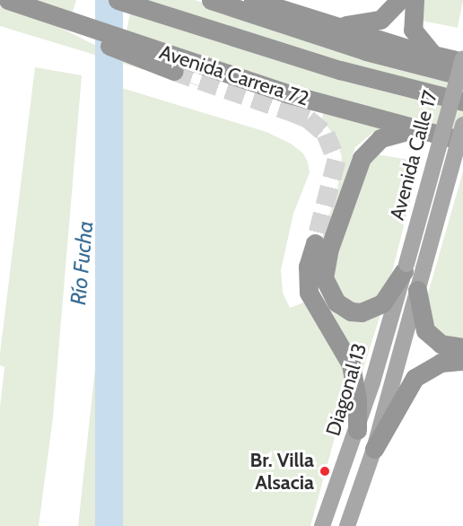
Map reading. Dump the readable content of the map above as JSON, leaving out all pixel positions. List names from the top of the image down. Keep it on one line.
{"streets":{"highway":["Avenida Carrera 72"],"main road":["Avenida Calle 17","Diagonal 13"]},"crossings":[["Avenida Calle 17","Diagonal 13"]],"water":["Río Fucha"],"places":["Br. Villa Alsacia"]}
